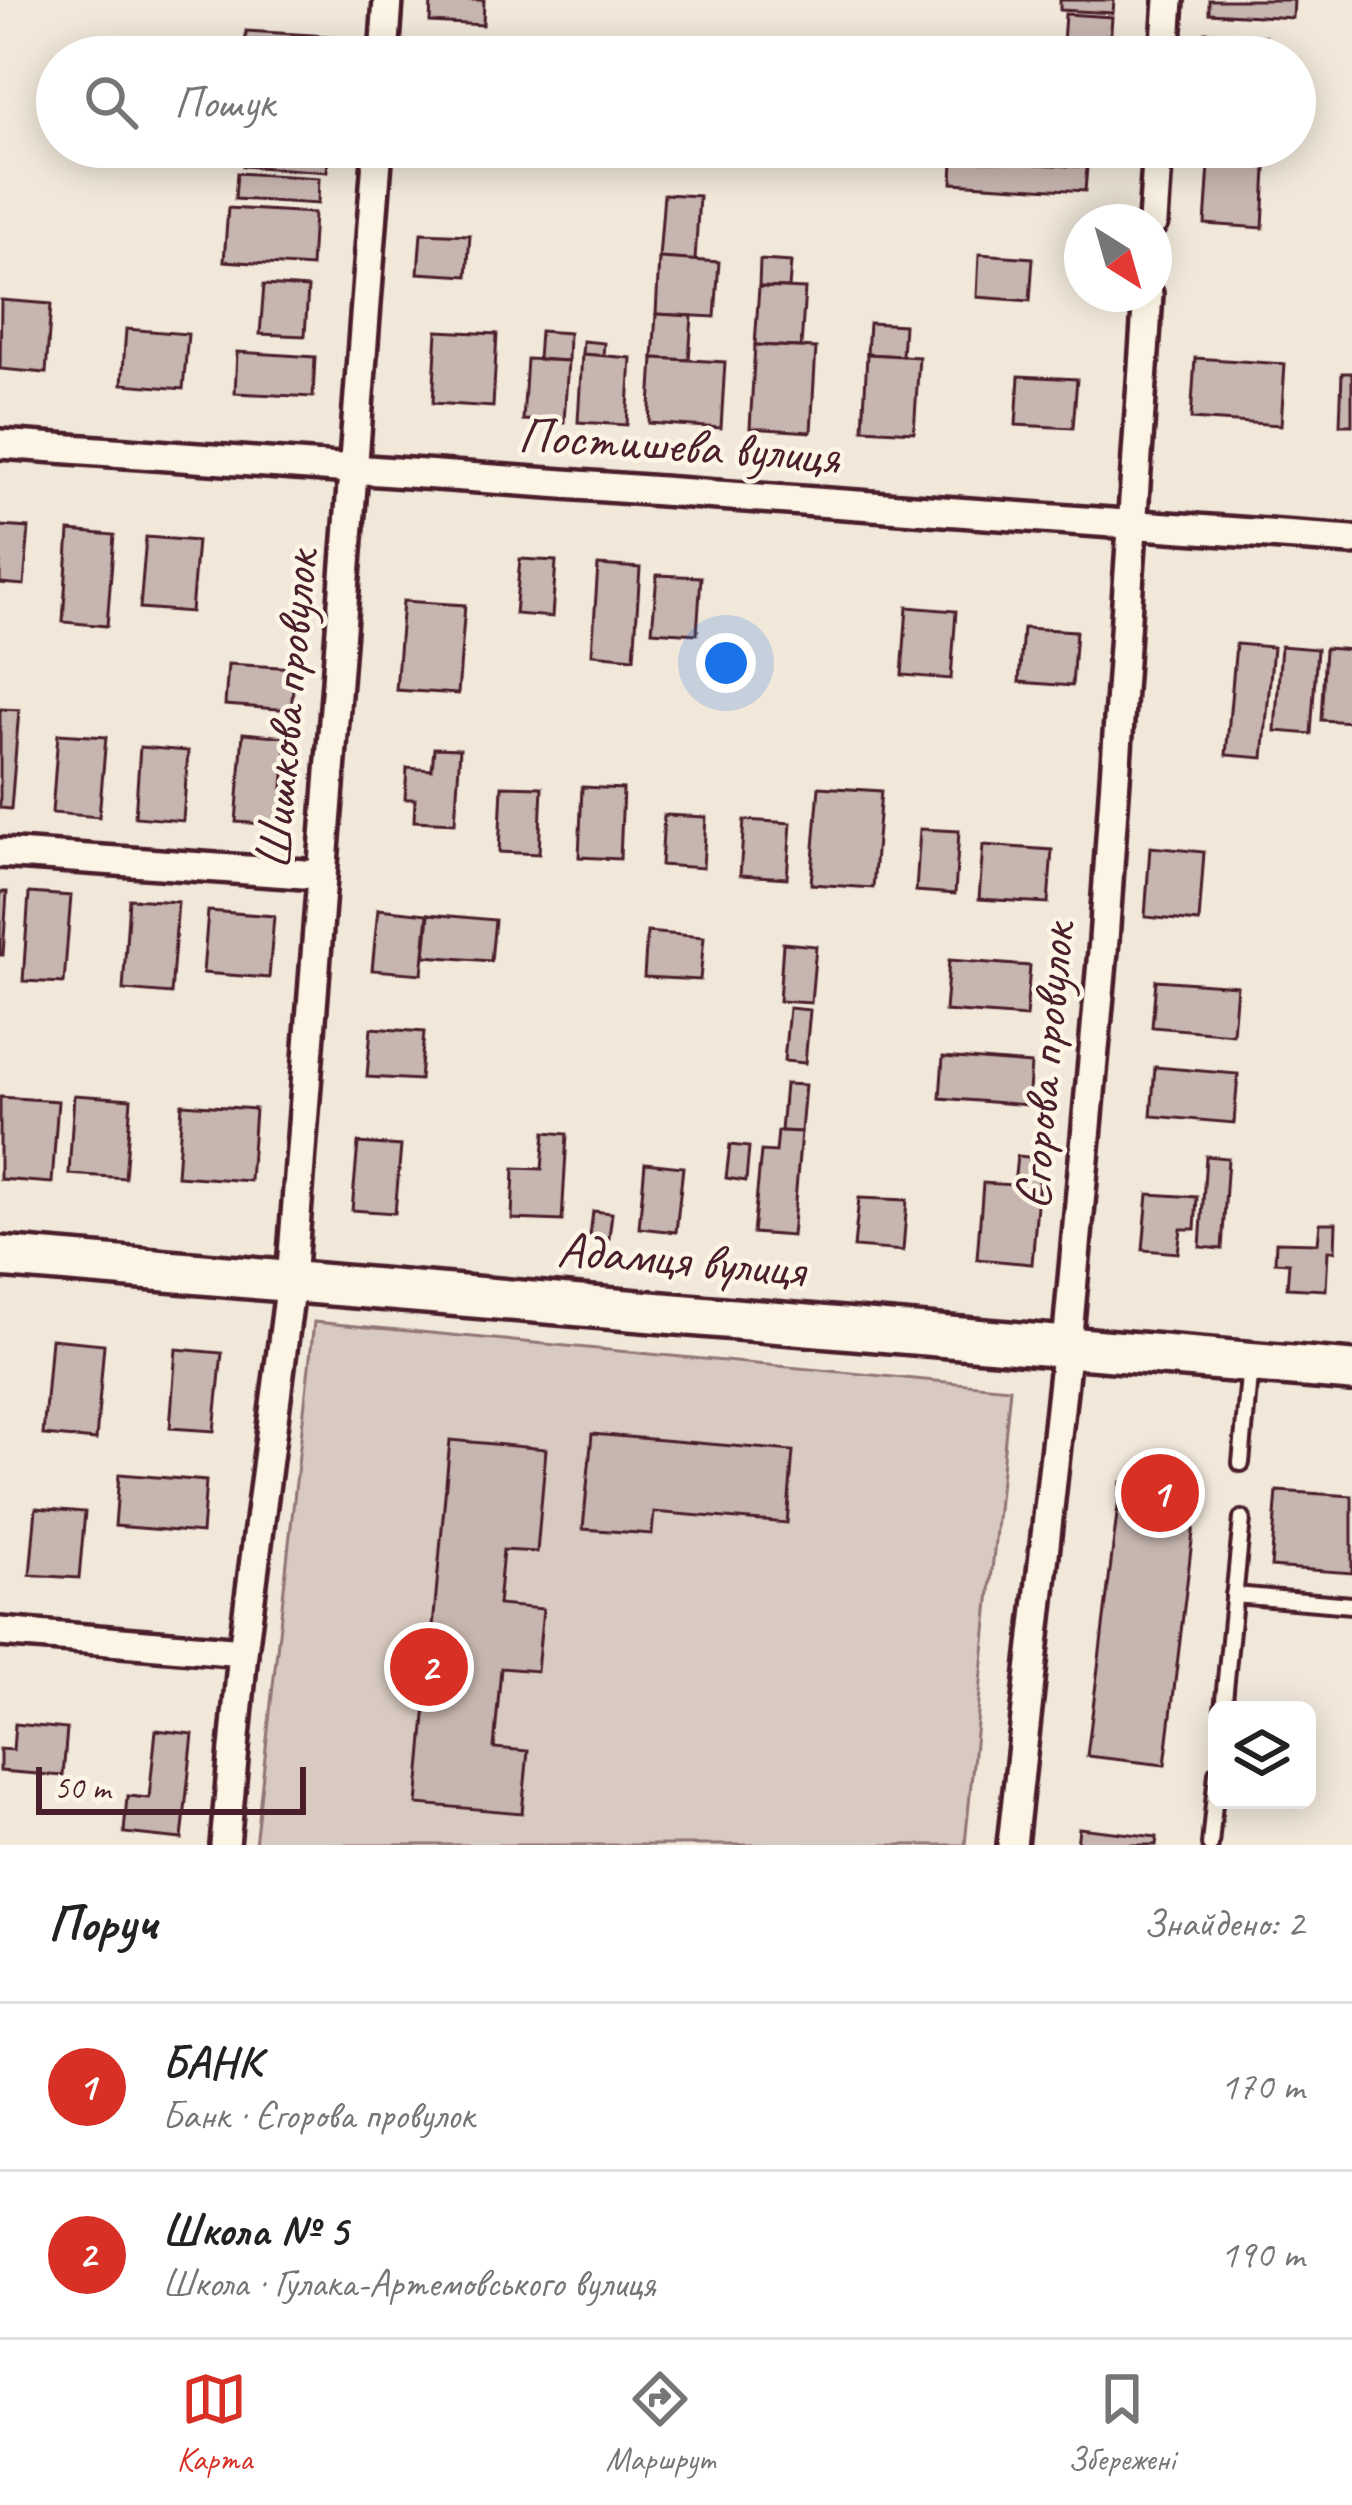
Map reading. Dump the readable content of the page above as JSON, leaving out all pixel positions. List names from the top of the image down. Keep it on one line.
{"streets":{"street":["Постишева вулиця","Шишкова провулок","Єгорова провулок","Адамця вулиця"]},"crossings":[["Постишева вулиця","Шишкова провулок"],["Постишева вулиця","Єгорова провулок"],["Шишкова провулок","Адамця вулиця"],["Єгорова провулок","Адамця вулиця"]],"scale_bar":"50 m","north":"bottom right","page":{"search":"Пошук","pins":["1","2"],"scale":"50 m","heading":["Поруч","Знайдено: 2"],"list":[{"mark":"1","name":"БАНК","note":"Банк · Єгорова провулок","value":"170 m"},{"mark":"2","name":"Школа № 5","note":"Школа · Гулака-Артемовського вулиця","value":"190 m"}],"nav":["Карта","Маршрут","Збережені"]}}
